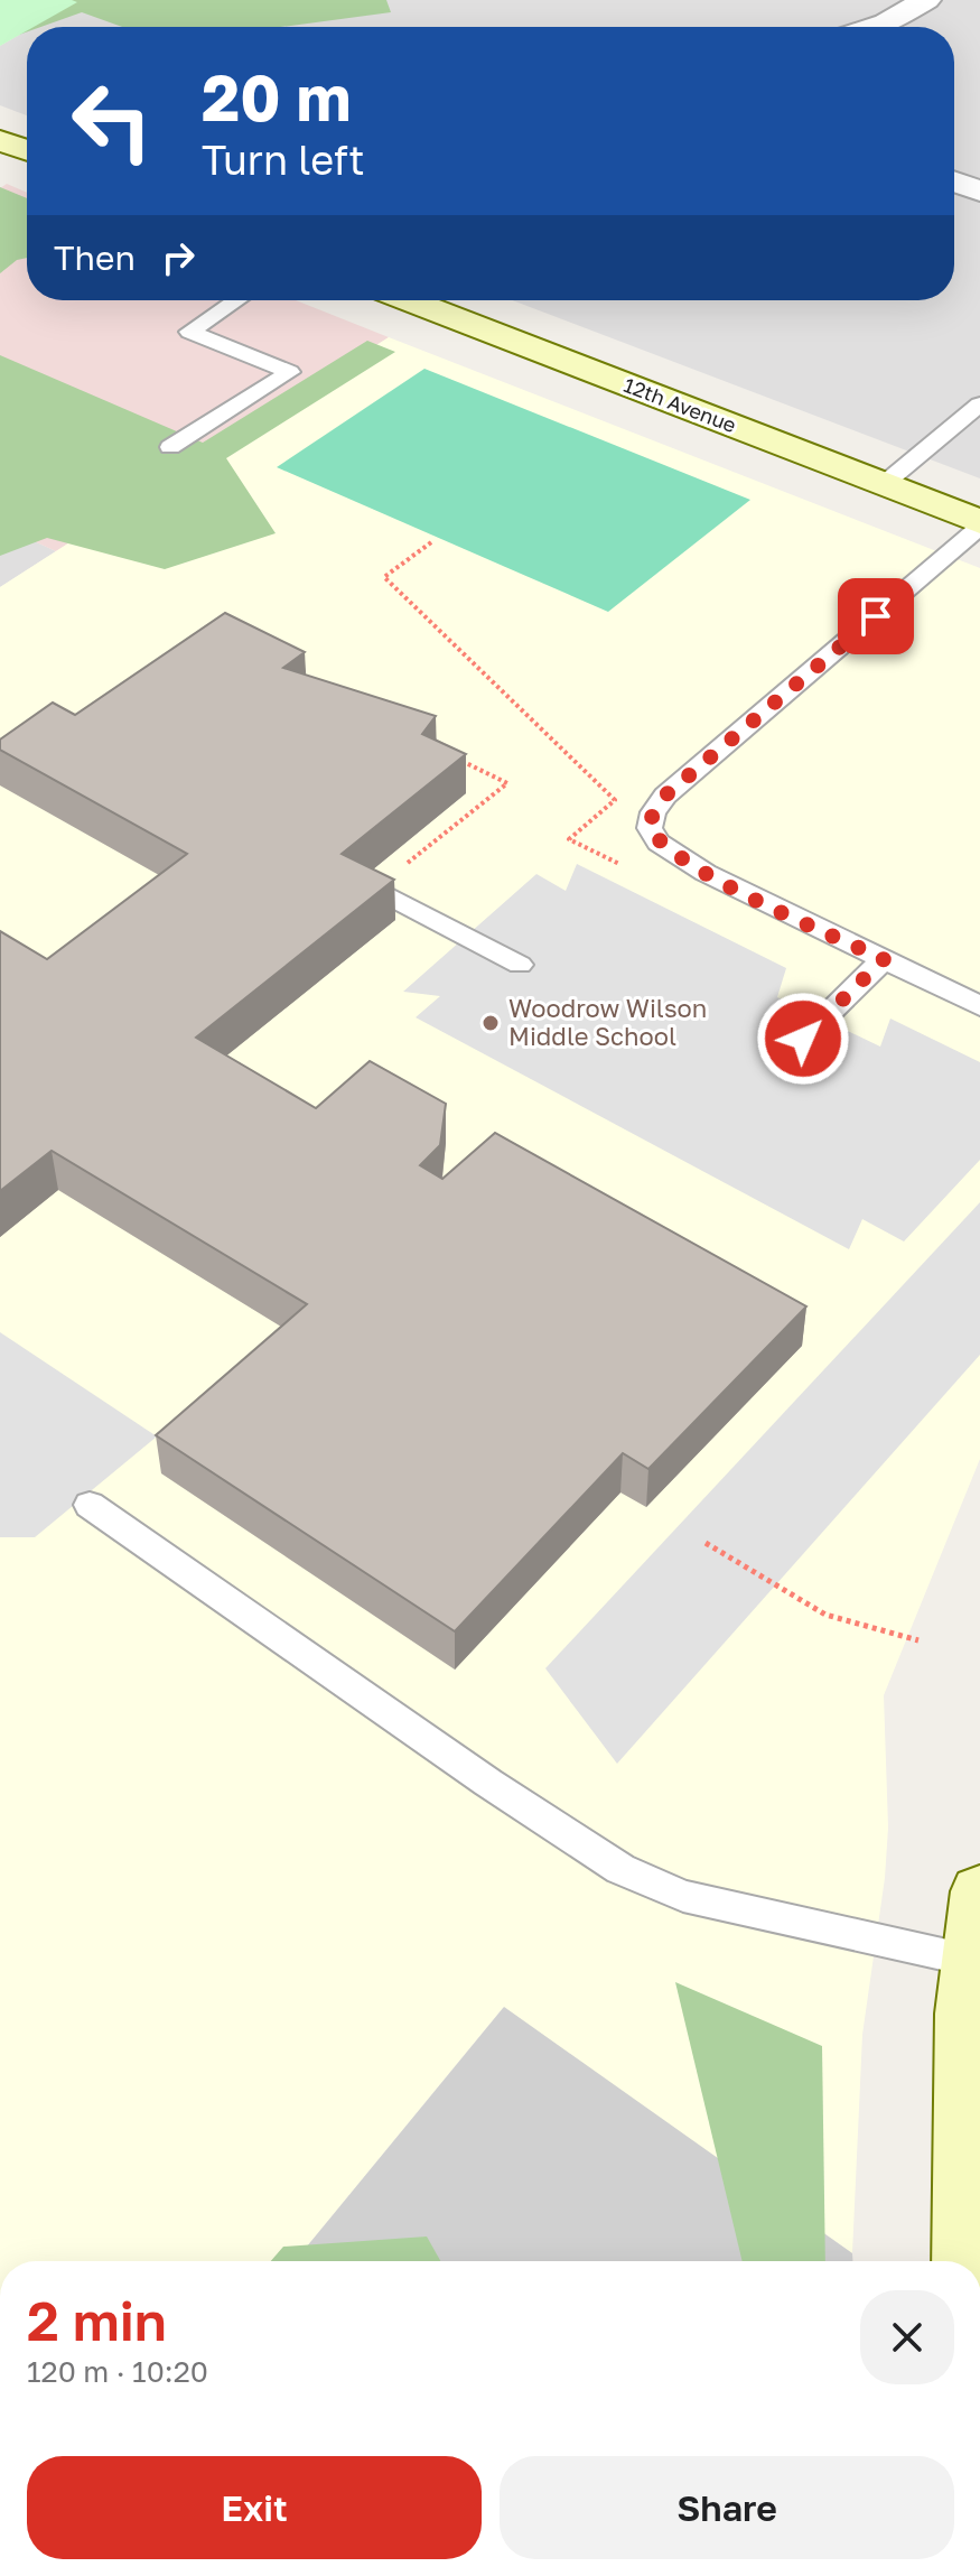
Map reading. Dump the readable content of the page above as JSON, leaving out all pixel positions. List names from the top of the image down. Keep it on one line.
{"streets":{"street":["12th Avenue"]},"places":["Woodrow Wilson Middle School"],"page":{"turn":["20 m","Turn left"],"then":"Then","heading":["2 min","120 m · 10:20"],"buttons":["Exit","Share"]}}
